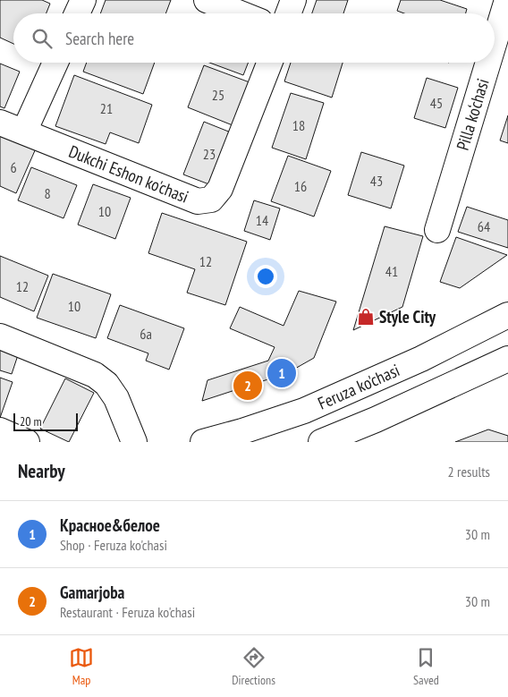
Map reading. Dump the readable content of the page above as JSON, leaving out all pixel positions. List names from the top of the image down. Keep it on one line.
{"streets":{"street":["Pilla ko‘chasi","Dukchi Eshon ko'chasi","Feruza ko'chasi"]},"places":{"shop":["Style City"]},"house_numbers":["25","45","21","18","23","6","43","16","8","10","14","64","12","41","12","10","6a"],"scale_bar":"20 m","page":{"search":"Search here","pins":["1","2"],"scale":"20 m","heading":["Nearby","2 results"],"list":[{"mark":"1","name":"Красное&белое","note":"Shop · Feruza ko'chasi","value":"30 m"},{"mark":"2","name":"Gamarjoba","note":"Restaurant · Feruza ko'chasi","value":"30 m"}],"nav":["Map","Directions","Saved"]}}
